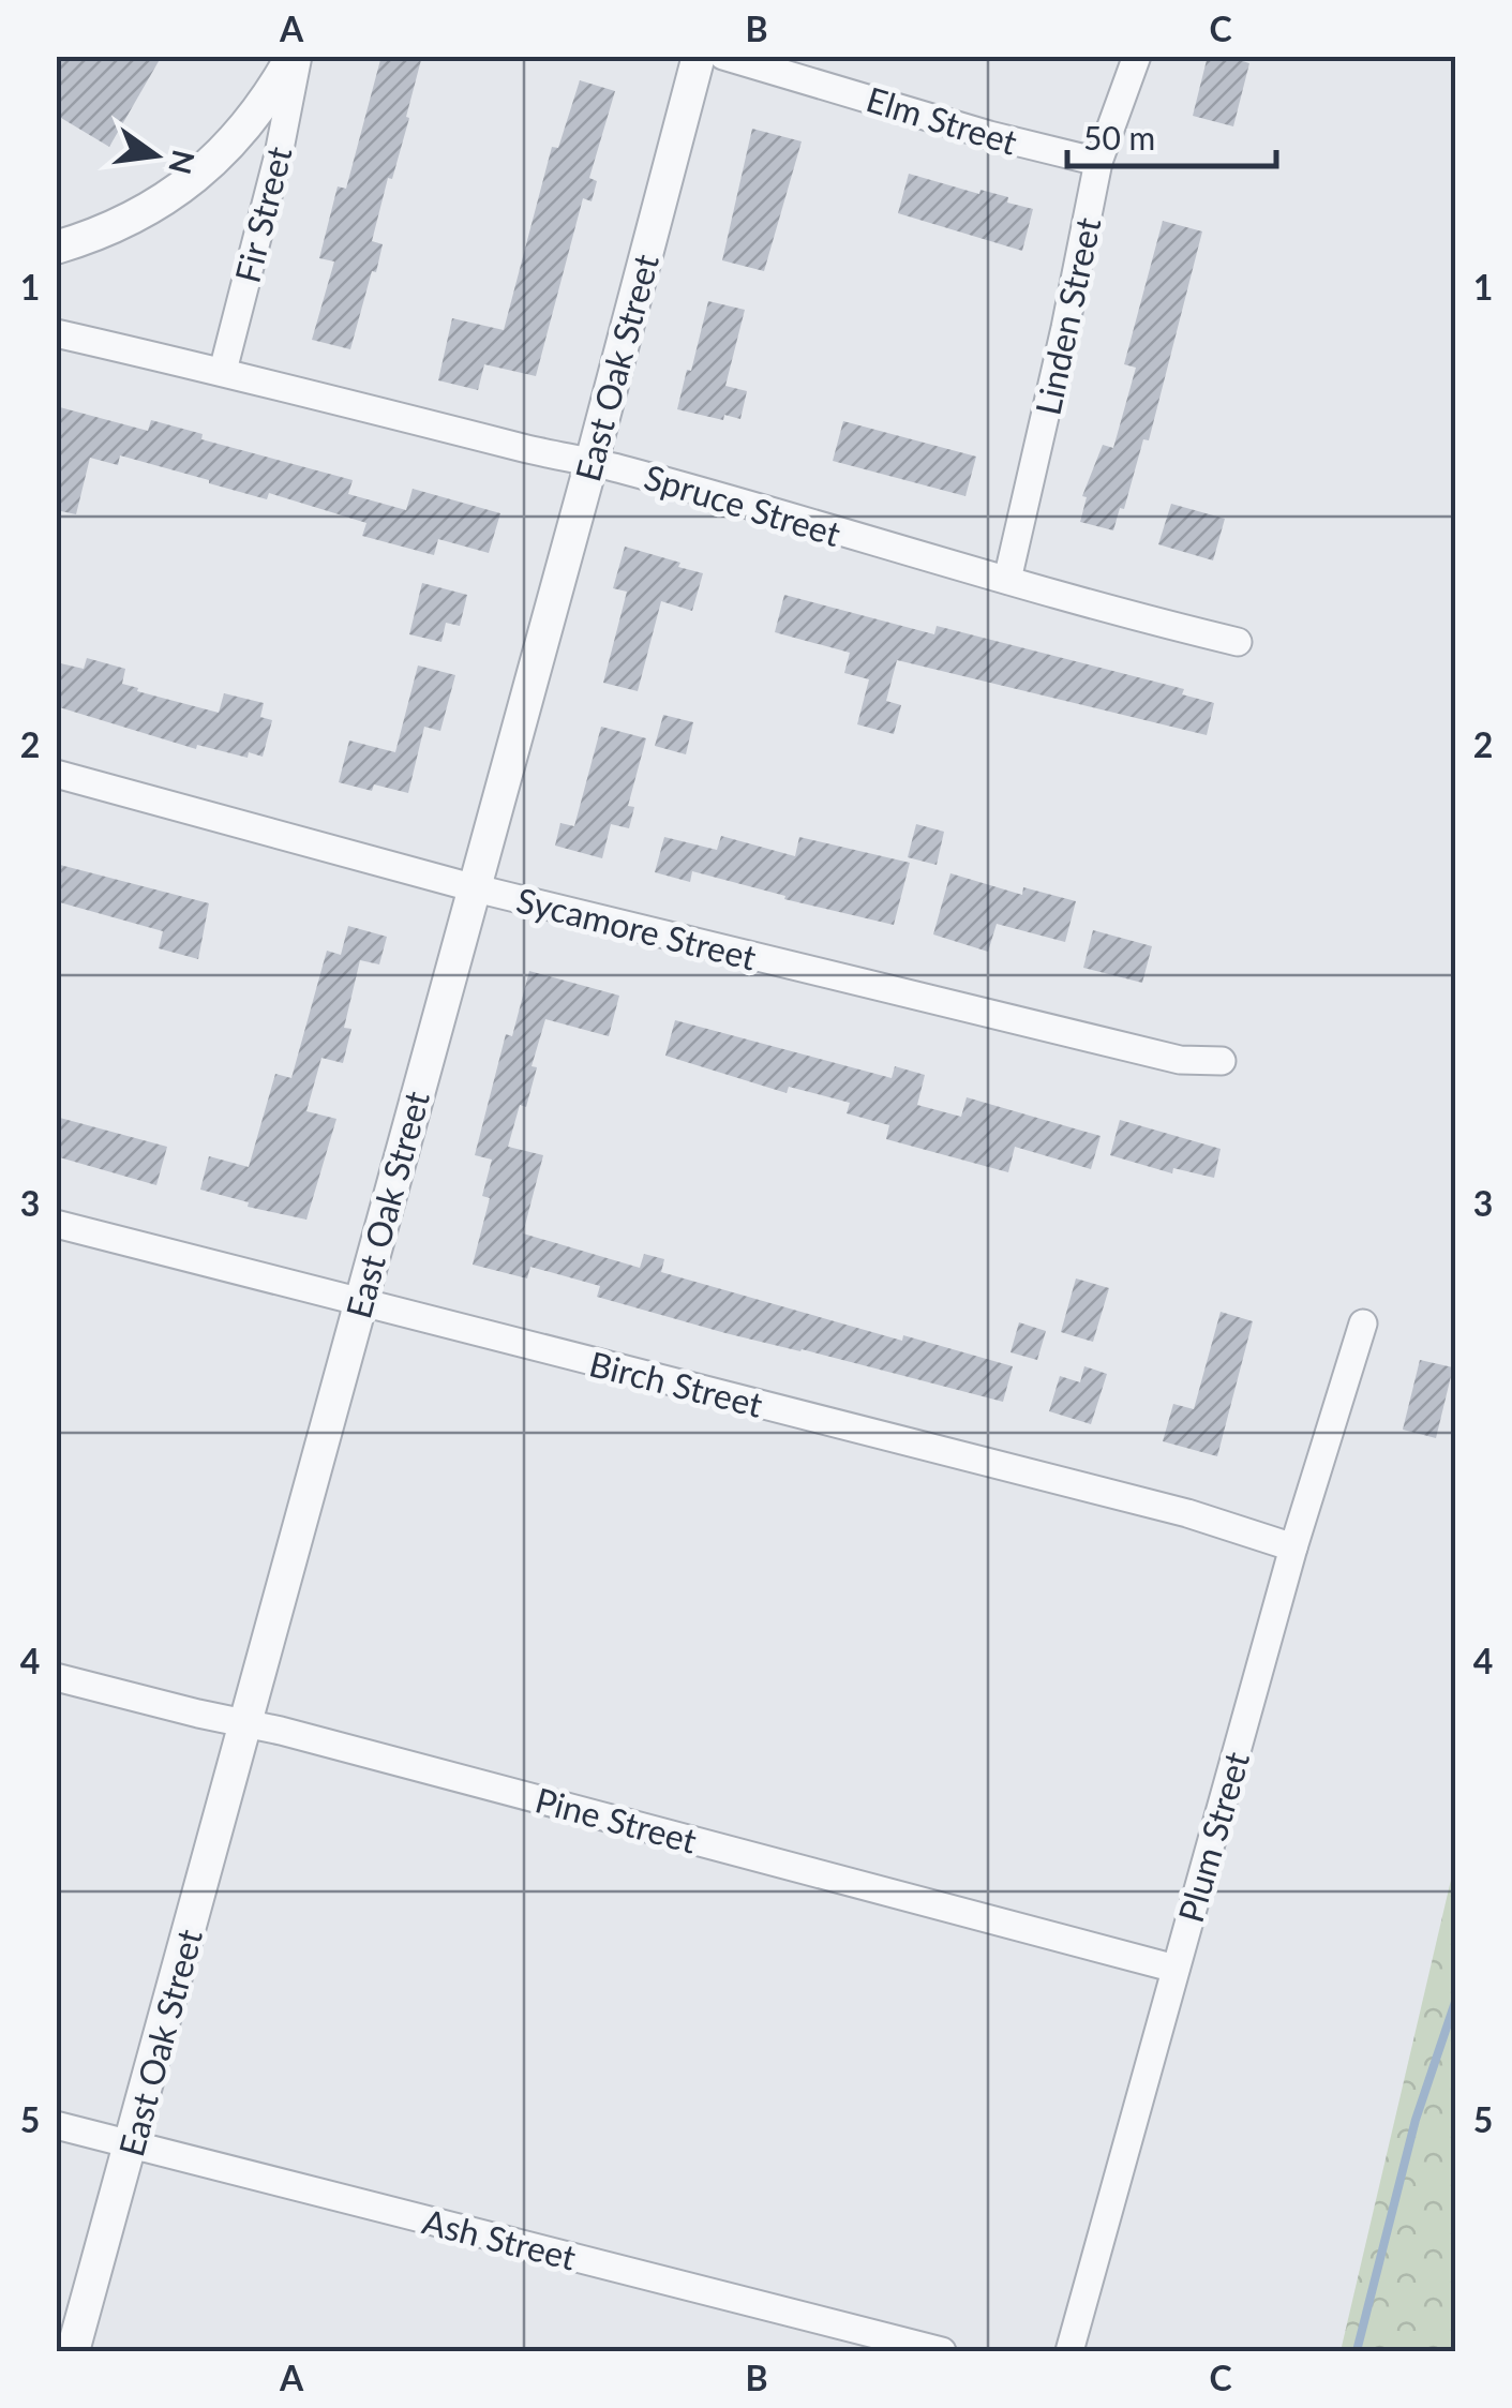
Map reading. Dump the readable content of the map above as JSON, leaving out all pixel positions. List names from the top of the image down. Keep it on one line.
{"streets":{"street":["Elm Street","Fir Street","Linden Street","East Oak Street","Spruce Street","Sycamore Street","Birch Street","Pine Street","Plum Street","Ash Street"]},"crossings":[["Elm Street","Linden Street"],["Fir Street","Spruce Street"],["Linden Street","Spruce Street"],["East Oak Street","Spruce Street"],["East Oak Street","Sycamore Street"],["East Oak Street","Birch Street"],["East Oak Street","Pine Street"],["East Oak Street","Ash Street"],["Birch Street","Plum Street"],["Pine Street","Plum Street"]],"scale_bar":"50 m","north":"right","grid":{"columns":["A","B","C"],"rows":["1","2","3","4","5"]}}
